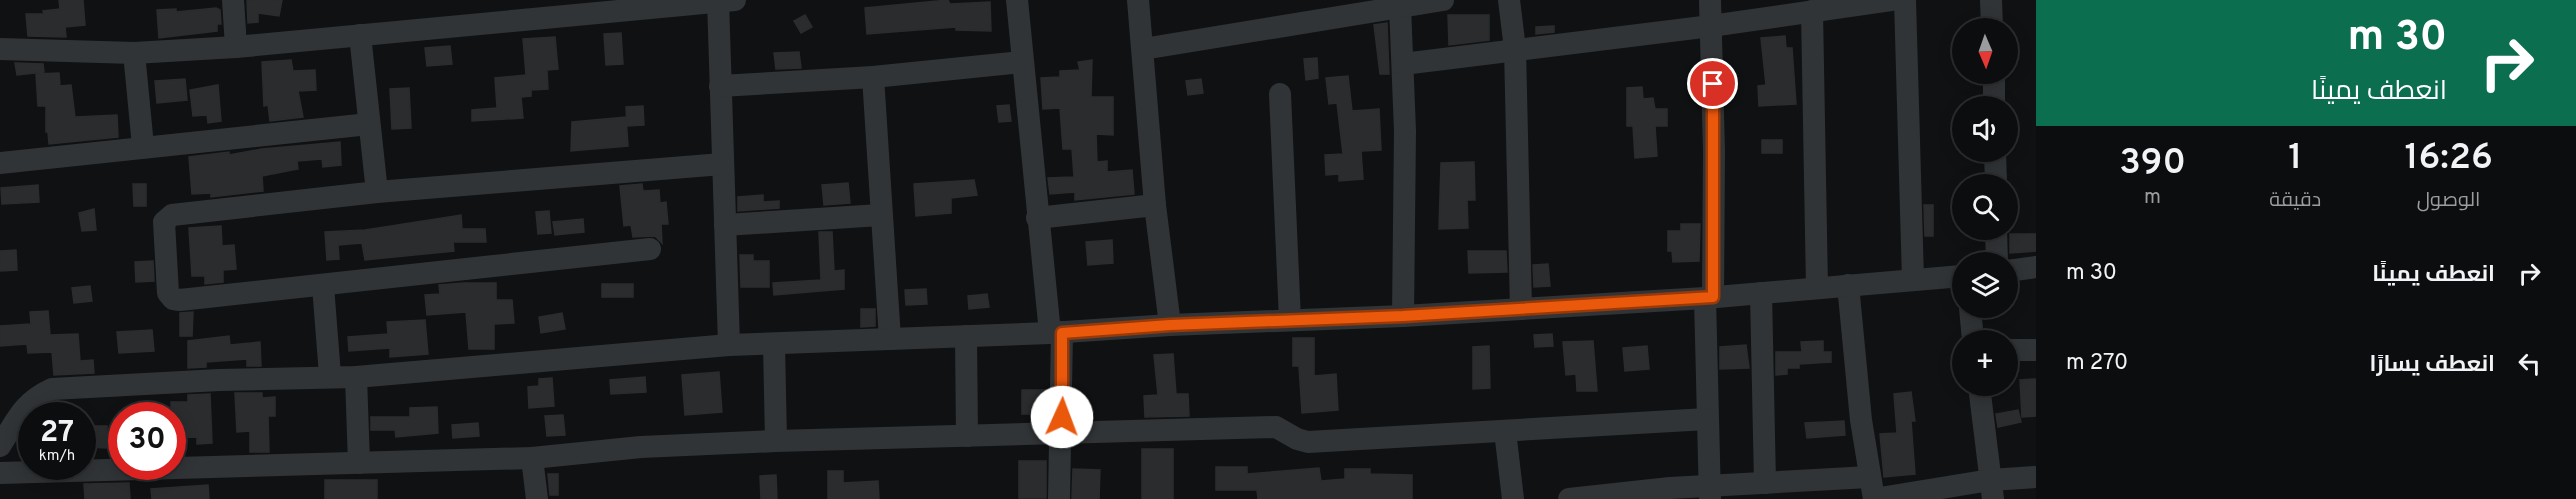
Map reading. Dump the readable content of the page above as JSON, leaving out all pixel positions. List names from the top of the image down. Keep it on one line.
{"north":"bottom","page":{"turn":["30 m","انعطف يمينًا"],"map_buttons":"+","eta":["16:26","الوصول","1","دقيقة","390","m"],"list":[{"name":"انعطف يمينًا","value":"30 m"},{"name":"انعطف يسارًا","value":"270 m"}],"speed":"27 km/h","limit":"30"}}
